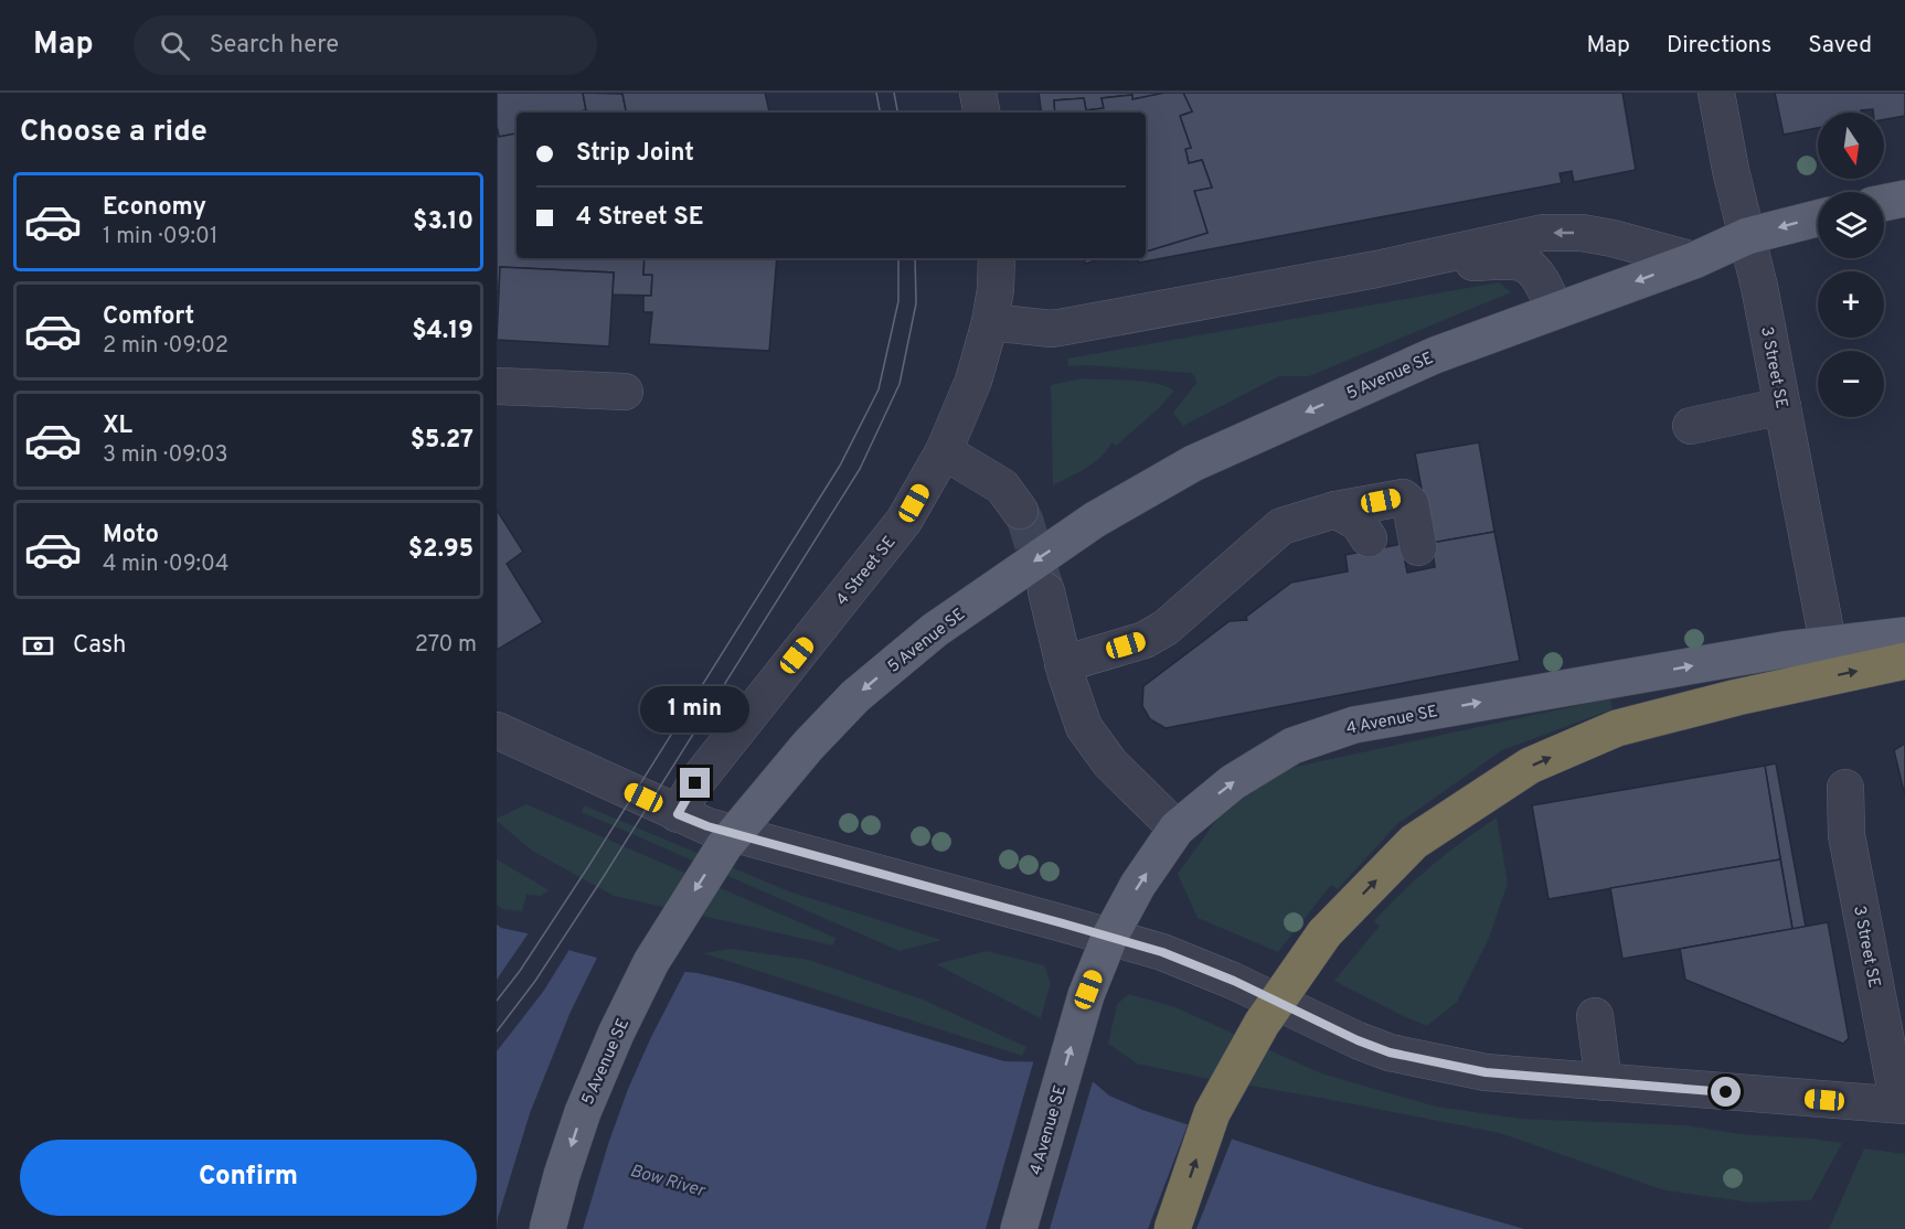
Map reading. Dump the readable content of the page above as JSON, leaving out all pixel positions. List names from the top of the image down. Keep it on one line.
{"streets":{"main road":["5 Avenue SE","4 Avenue SE"],"street":["3 Street SE","4 Street SE"]},"crossings":[["3 Street SE","5 Avenue SE"],["3 Street SE","4 Avenue SE"]],"one_way":["5 Avenue SE","4 Avenue SE"],"water":["Bow River"],"north":"bottom","page":{"header":"Map","search":"Search here","nav":["Map","Directions","Saved"],"heading":"Choose a ride","map_buttons":["+","−"],"banner":["Strip Joint","4 Street SE"],"list":[{"name":"Economy","note":"1 min · 09:01","value":"$3.10"},{"name":"Comfort","note":"2 min · 09:02","value":"$4.19"},{"name":"XL","note":"3 min · 09:03","value":"$5.27"},{"name":"Moto","note":"4 min · 09:04","value":"$2.95"}],"pay":["Cash","270 m"],"bubble":"1 min","buttons":"Confirm"}}
